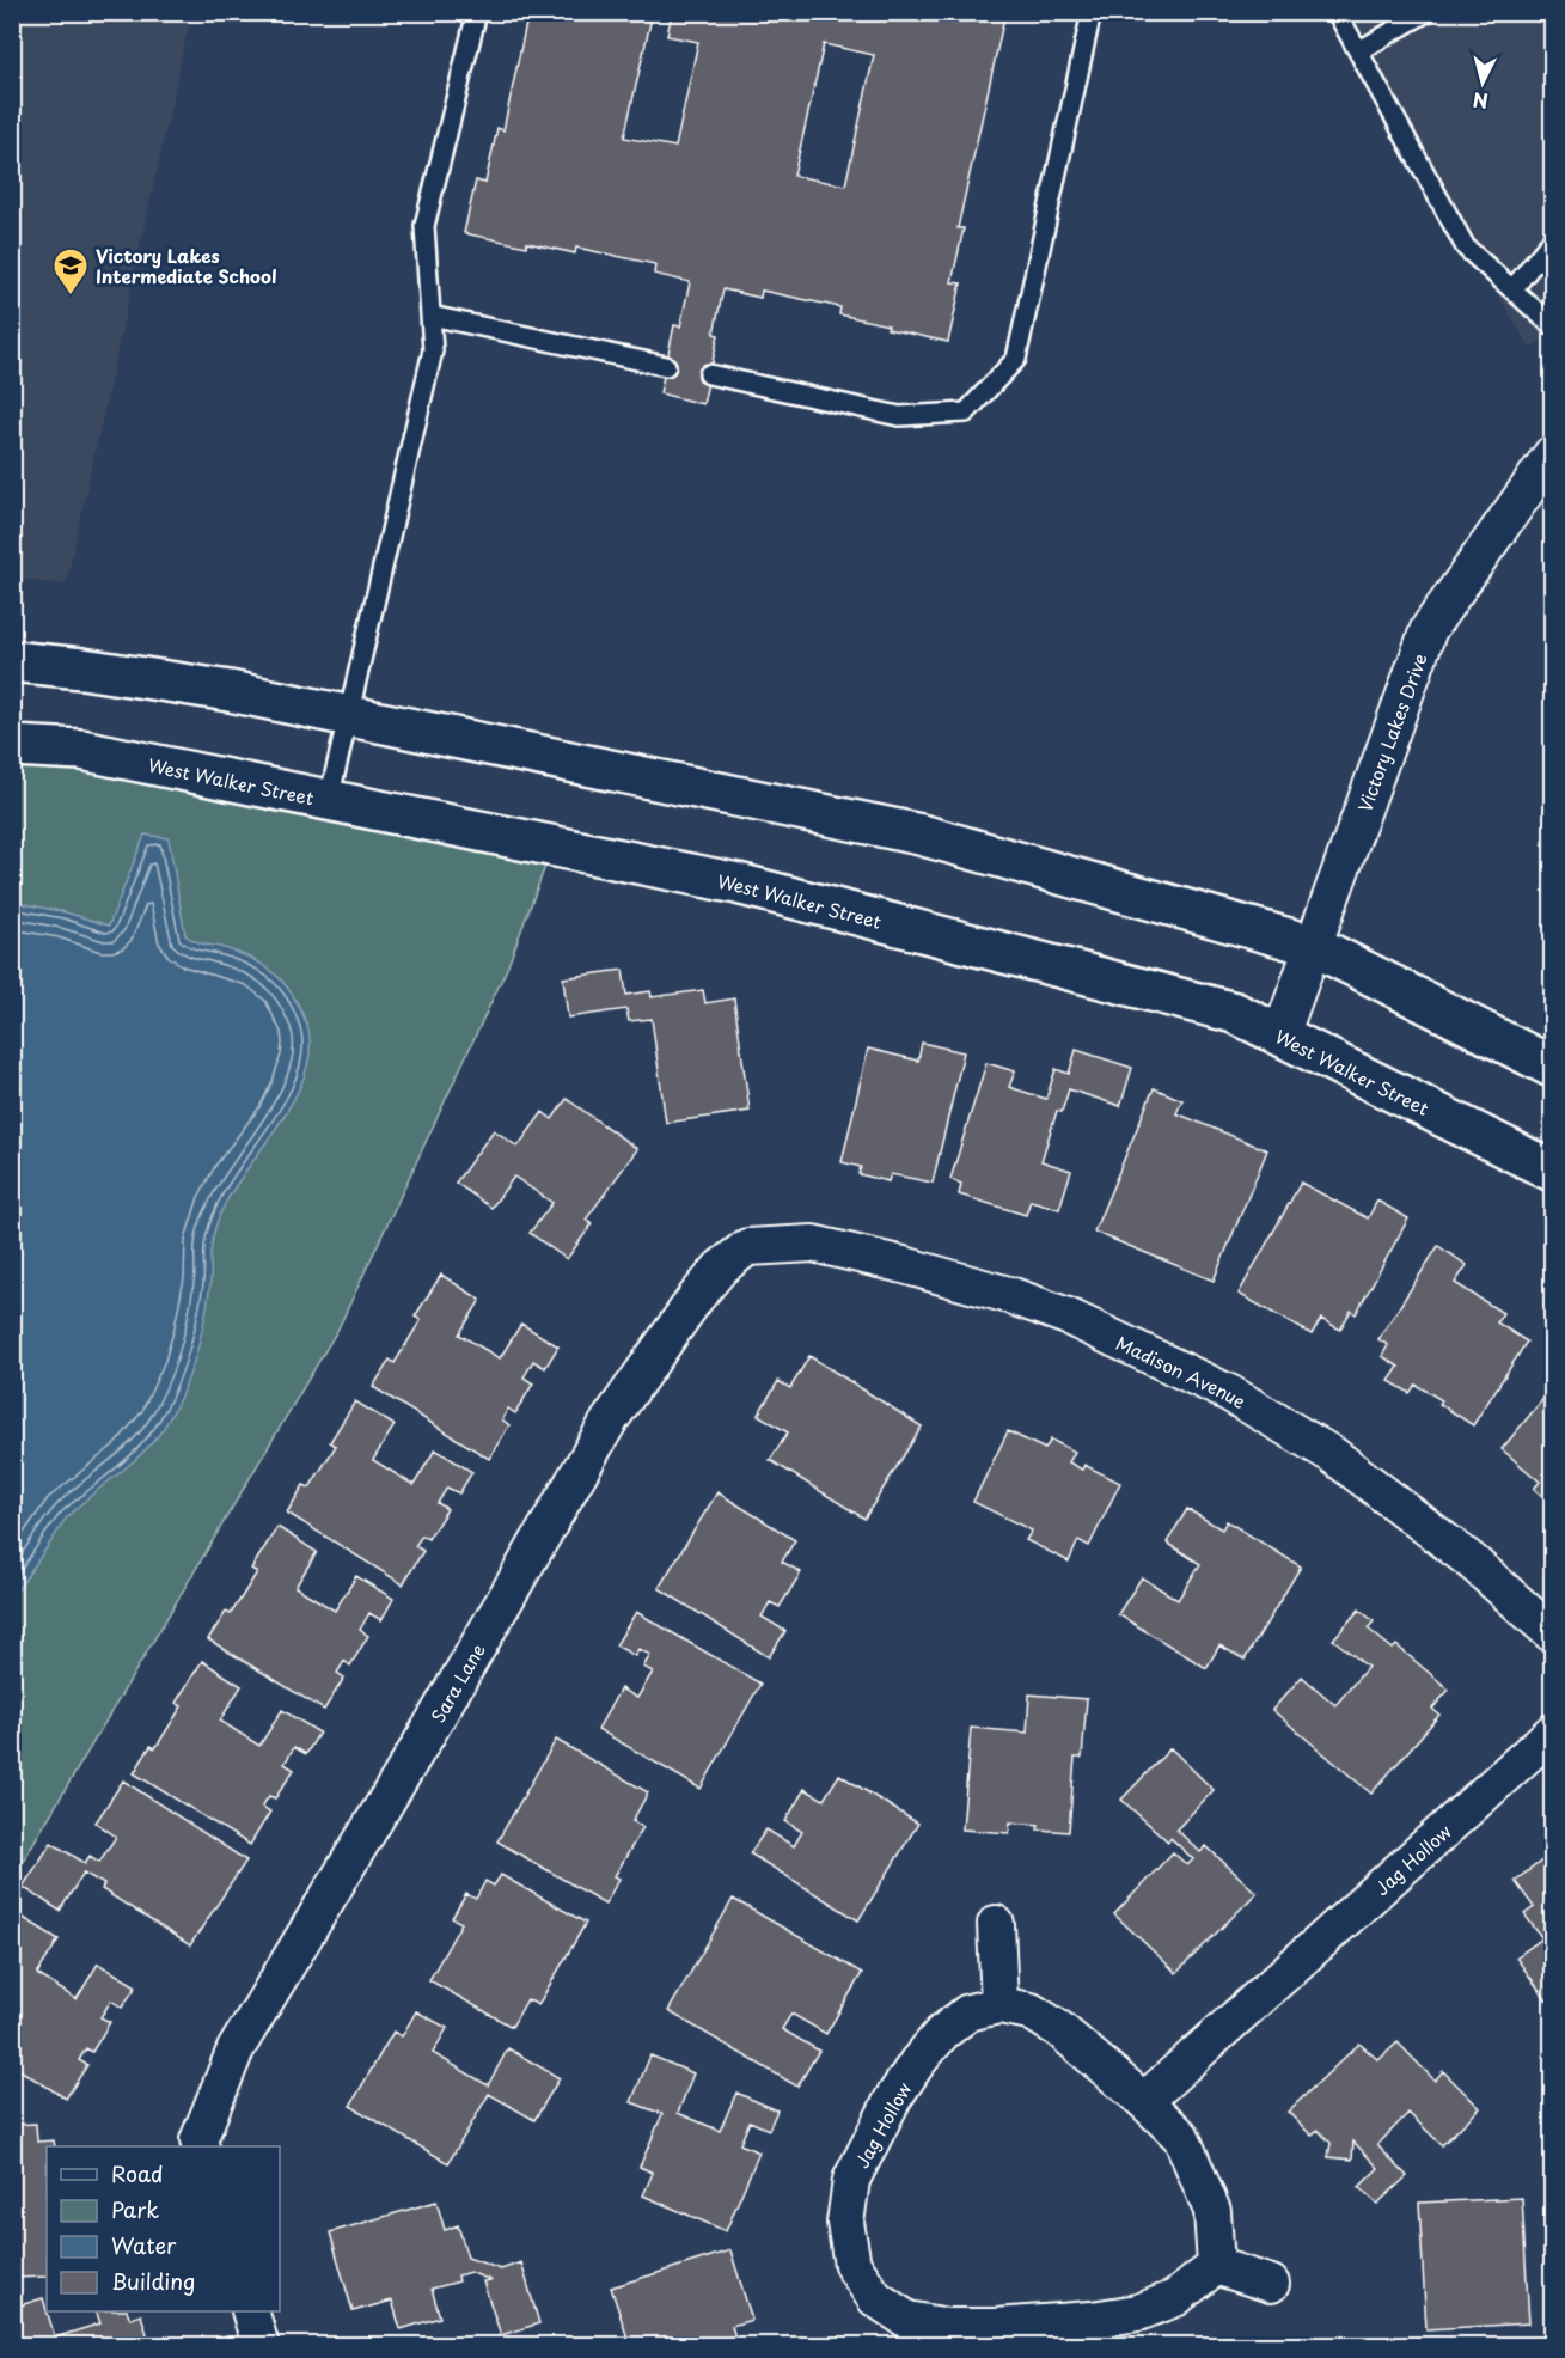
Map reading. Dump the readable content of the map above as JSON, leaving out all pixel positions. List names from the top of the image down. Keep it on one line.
{"streets":{"street":["Victory Lakes Drive","West Walker Street","Madison Avenue","Sara Lane","Jag Hollow"]},"crossings":[["Victory Lakes Drive","West Walker Street"],["Madison Avenue","Sara Lane"]],"places":{"school or university":["Victory Lakes Intermediate School"]},"legend":["Road","Park","Water","Building"],"north":"bottom"}
